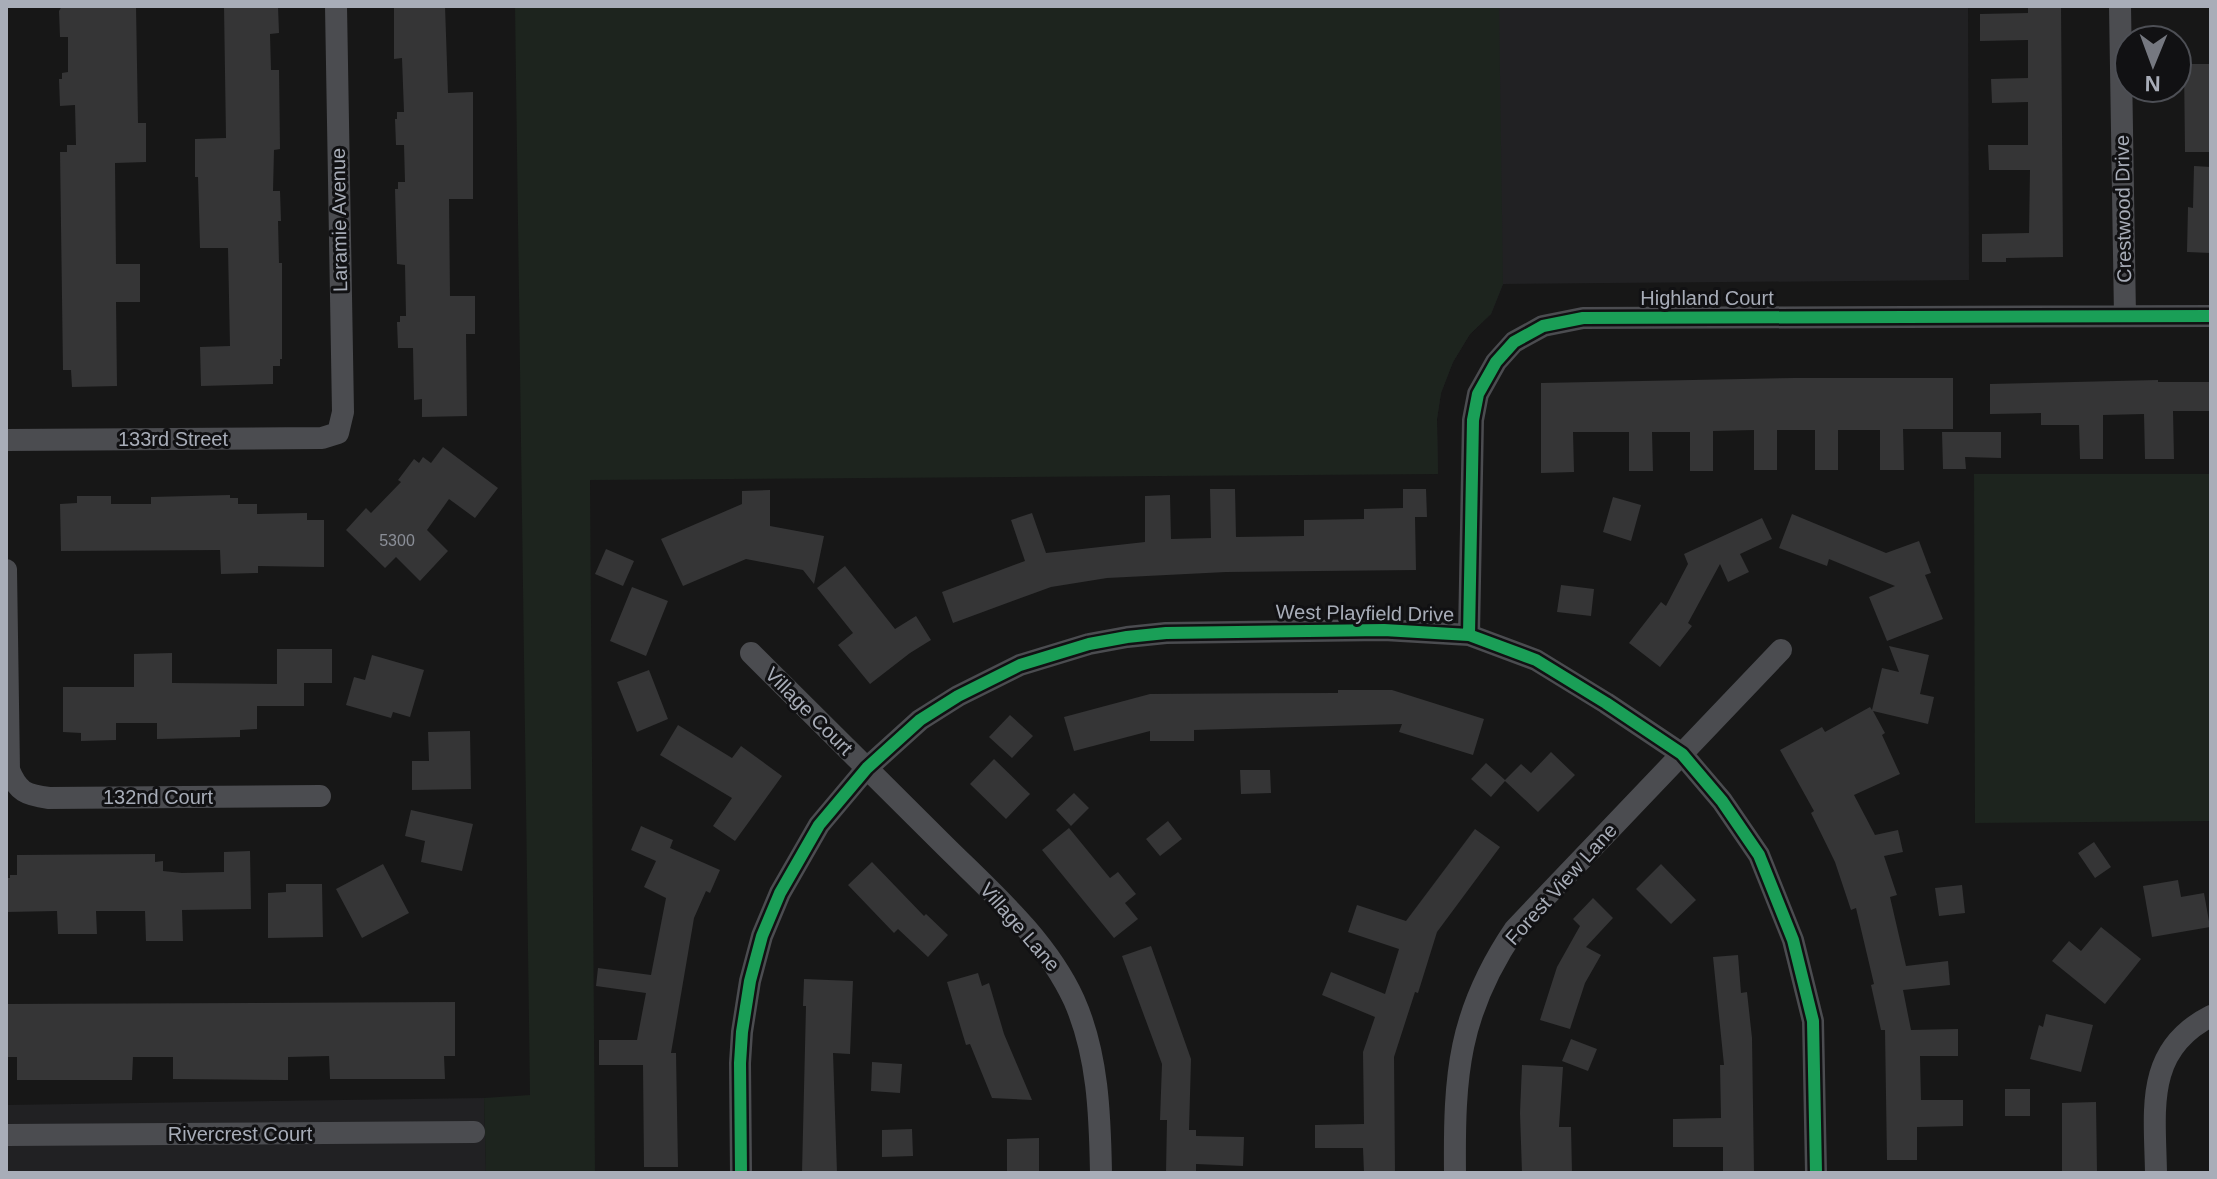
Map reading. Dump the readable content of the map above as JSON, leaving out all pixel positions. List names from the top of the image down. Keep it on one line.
{"streets":{"street":["Crestwood Drive","Laramie Avenue","Highland Court","133rd Street","West Playfield Drive","Village Court","132nd Court","Forest View Lane","Village Lane","Rivercrest Court"]},"crossings":[["Crestwood Drive","Highland Court"],["Laramie Avenue","133rd Street"],["Highland Court","West Playfield Drive"],["West Playfield Drive","Village Court"],["West Playfield Drive","Forest View Lane"],["West Playfield Drive","Village Lane"],["Village Court","Village Lane"]],"house_numbers":["5300"],"north":"bottom"}
